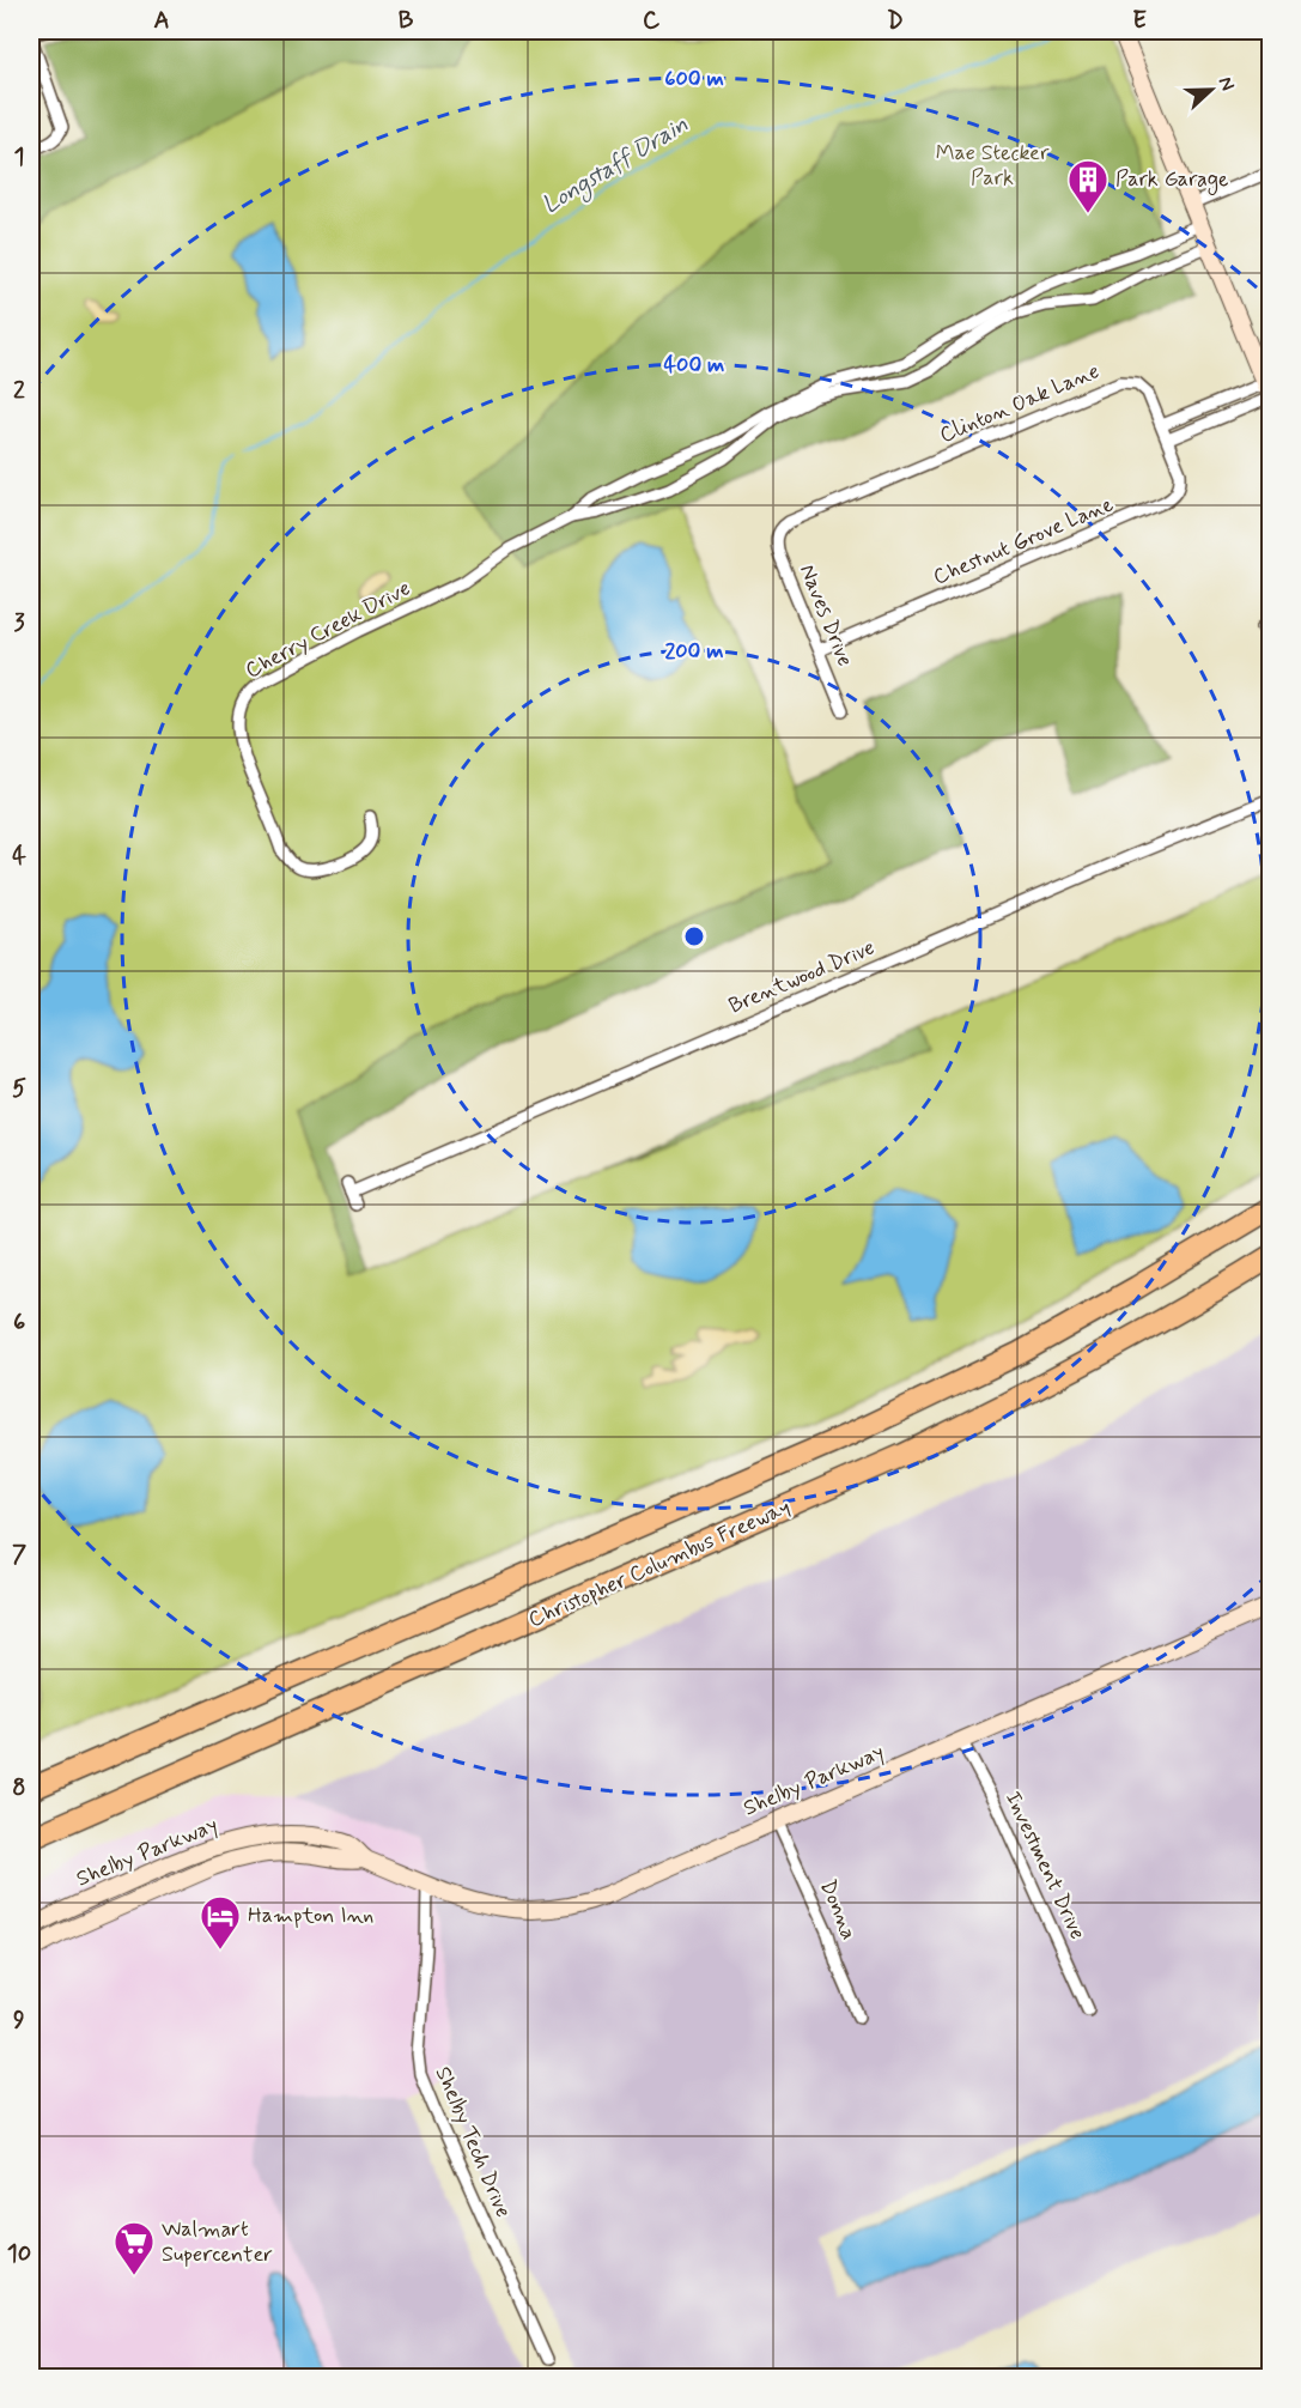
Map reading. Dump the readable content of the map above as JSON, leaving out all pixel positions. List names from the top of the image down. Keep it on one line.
{"streets":{"highway":["Christopher Columbus Freeway"],"street":["Clinton Oak Lane","Chestnut Grove Lane","Naves Drive","Cherry Creek Drive","Brentwood Drive","Shelby Parkway","Investment Drive","Donna","Shelby Tech Drive"]},"crossings":[["Clinton Oak Lane","Chestnut Grove Lane"],["Clinton Oak Lane","Naves Drive"],["Chestnut Grove Lane","Naves Drive"],["Shelby Parkway","Investment Drive"],["Shelby Parkway","Donna"],["Shelby Parkway","Shelby Tech Drive"]],"water":["Longstaff Drain"],"parks":["Mae Stecker Park"],"places":{"building":["Park Garage"],"hotel":["Hampton Inn"],"supermarket":["Walmart Supercenter"]},"north":"right","grid":{"columns":["A","B","C","D","E"],"rows":["1","2","3","4","5","6","7","8","9","10"]},"rings":["600 m","400 m","200 m"]}
